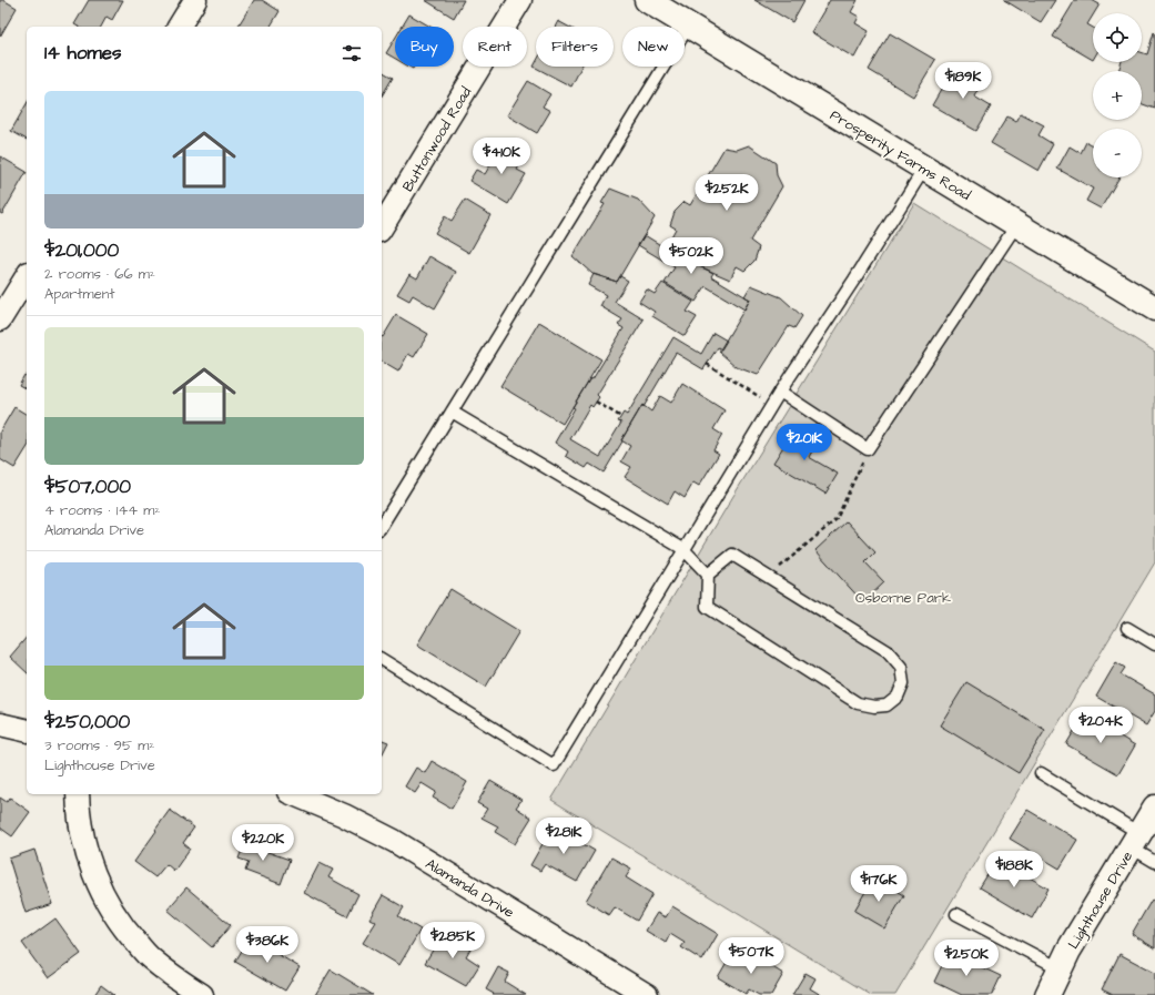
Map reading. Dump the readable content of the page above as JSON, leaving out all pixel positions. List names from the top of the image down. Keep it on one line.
{"streets":{"street":["Buttonwood Road","Prosperity Farms Road","Alamanda Drive","Lighthouse Drive"]},"parks":["Osborne Park"],"page":{"map_buttons":["+","−"],"chip":["Buy","Rent","Filters","New"],"heading":"14 homes","price":["$189K","$410K","$252K","$502K","$201K","$204K","$281K","$220K","$188K","$176K","$285K","$386K","$507K","$250K"],"list":[{"name":"$201,000","note":"2 rooms · 66 m² · Apartment"},{"name":"$507,000","note":"4 rooms · 144 m² · Alamanda Drive"},{"name":"$250,000","note":"3 rooms · 95 m² · Lighthouse Drive"}]}}
